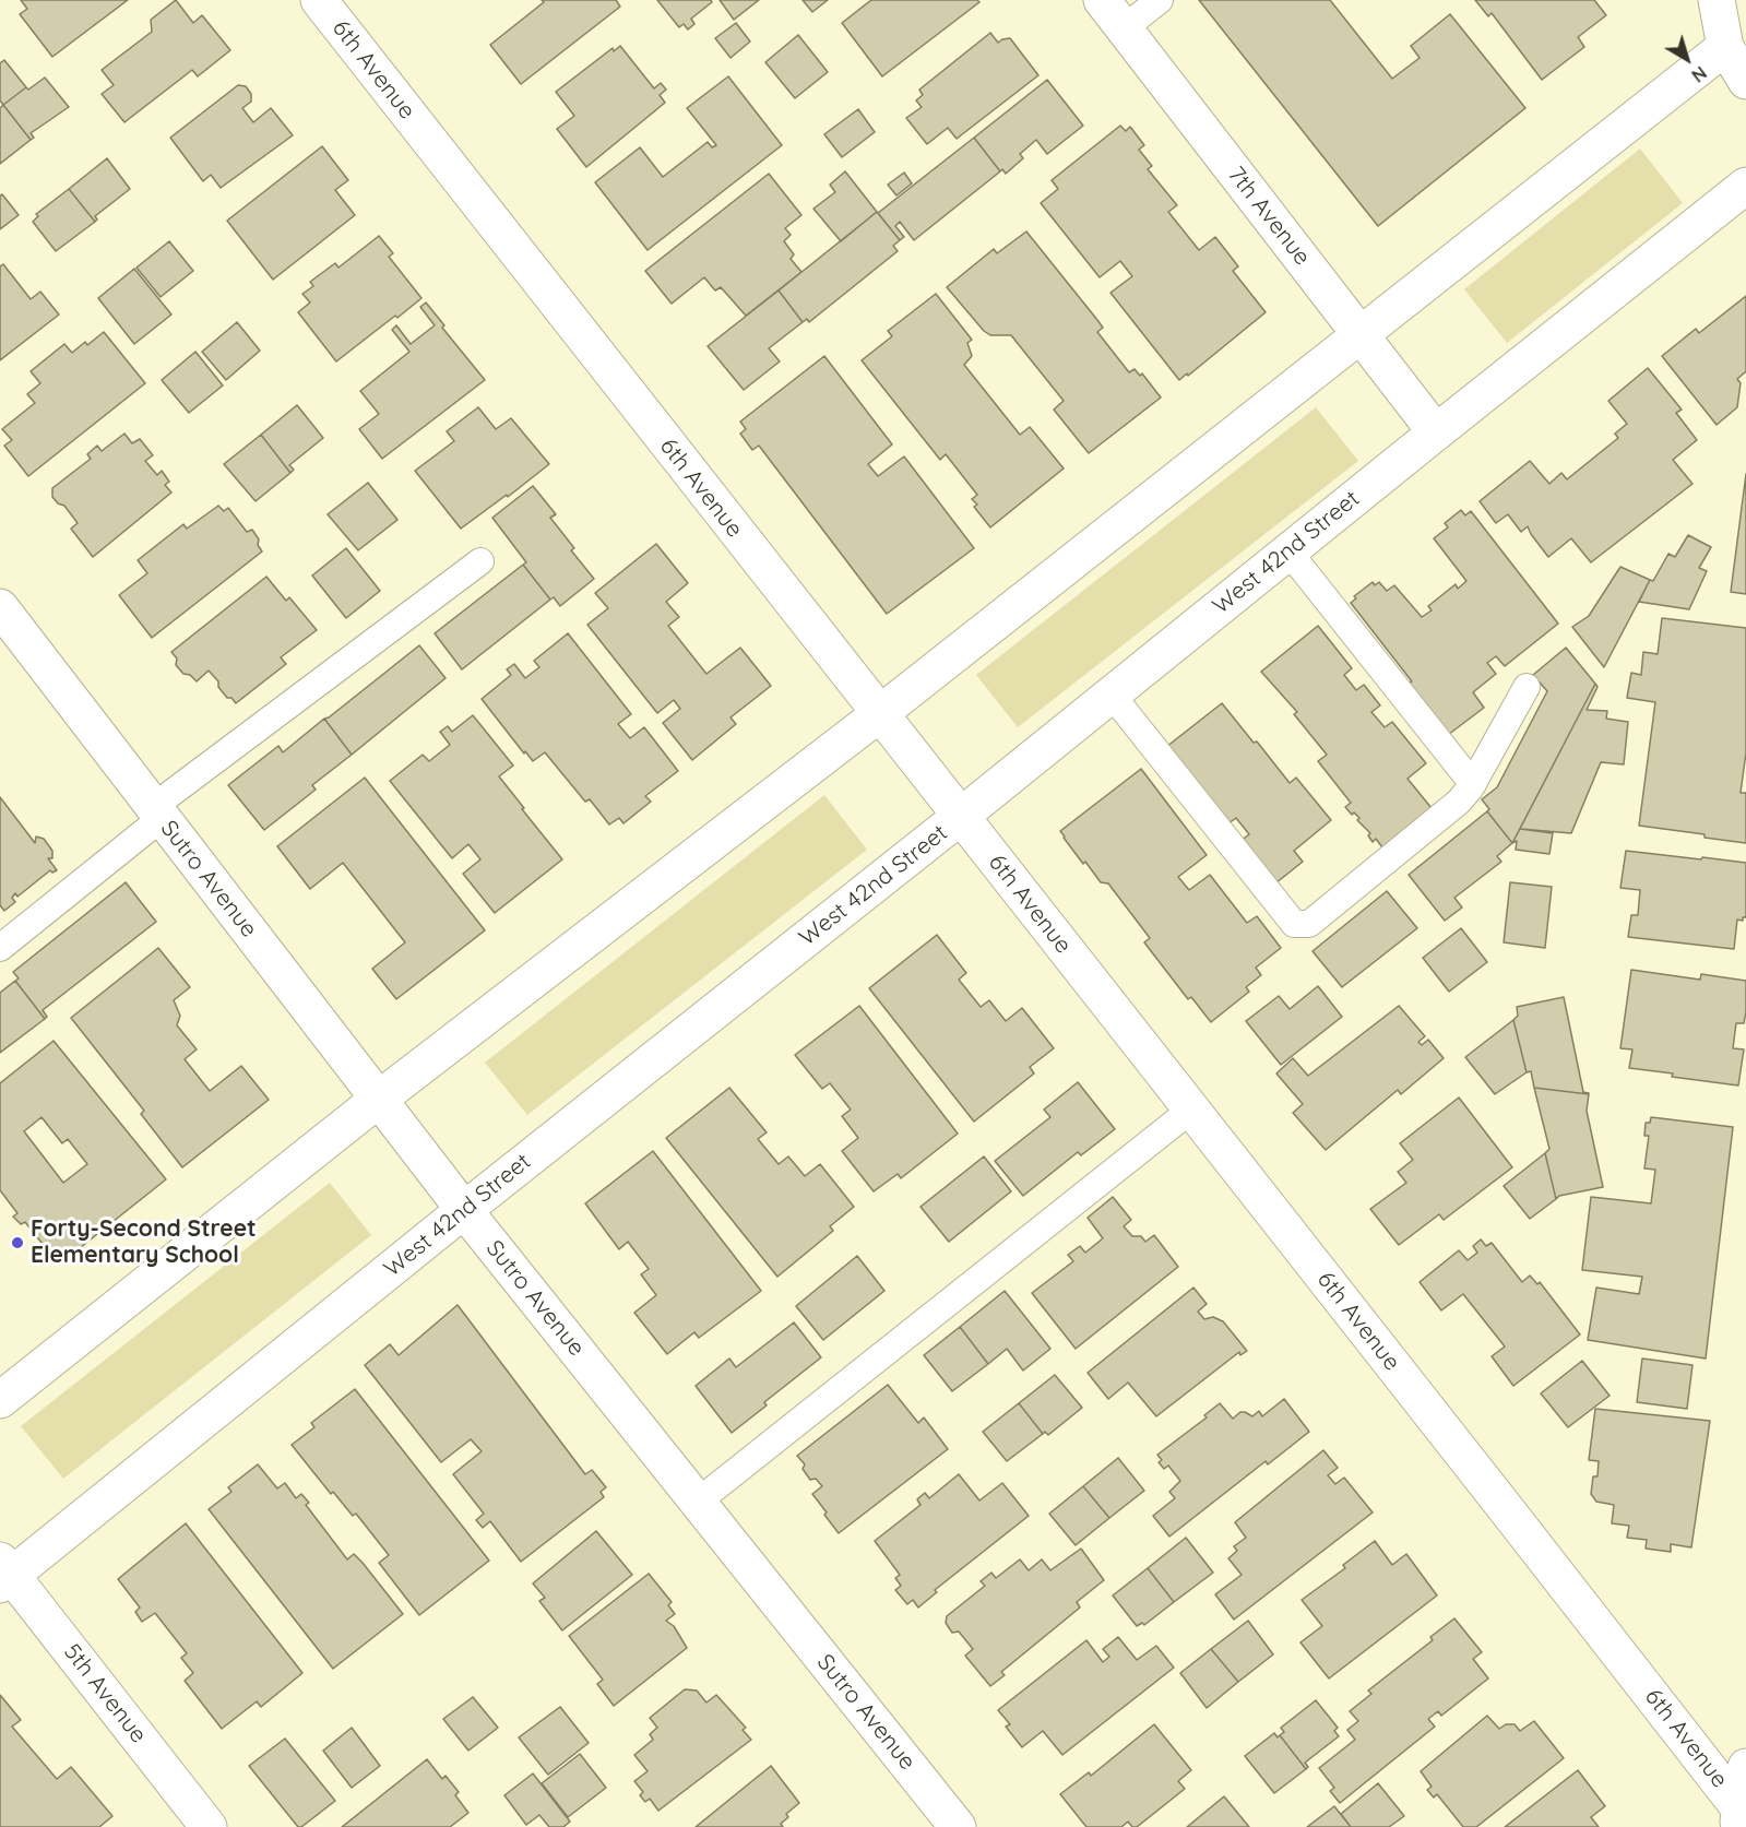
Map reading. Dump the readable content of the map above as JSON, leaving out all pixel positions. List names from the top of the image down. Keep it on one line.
{"streets":{"street":["6th Avenue","7th Avenue","West 42nd Street","Sutro Avenue","5th Avenue"]},"crossings":[["6th Avenue","West 42nd Street"],["7th Avenue","West 42nd Street"],["West 42nd Street","Sutro Avenue"],["West 42nd Street","5th Avenue"]],"places":["Forty-Second Street Elementary School"],"north":"bottom right"}
